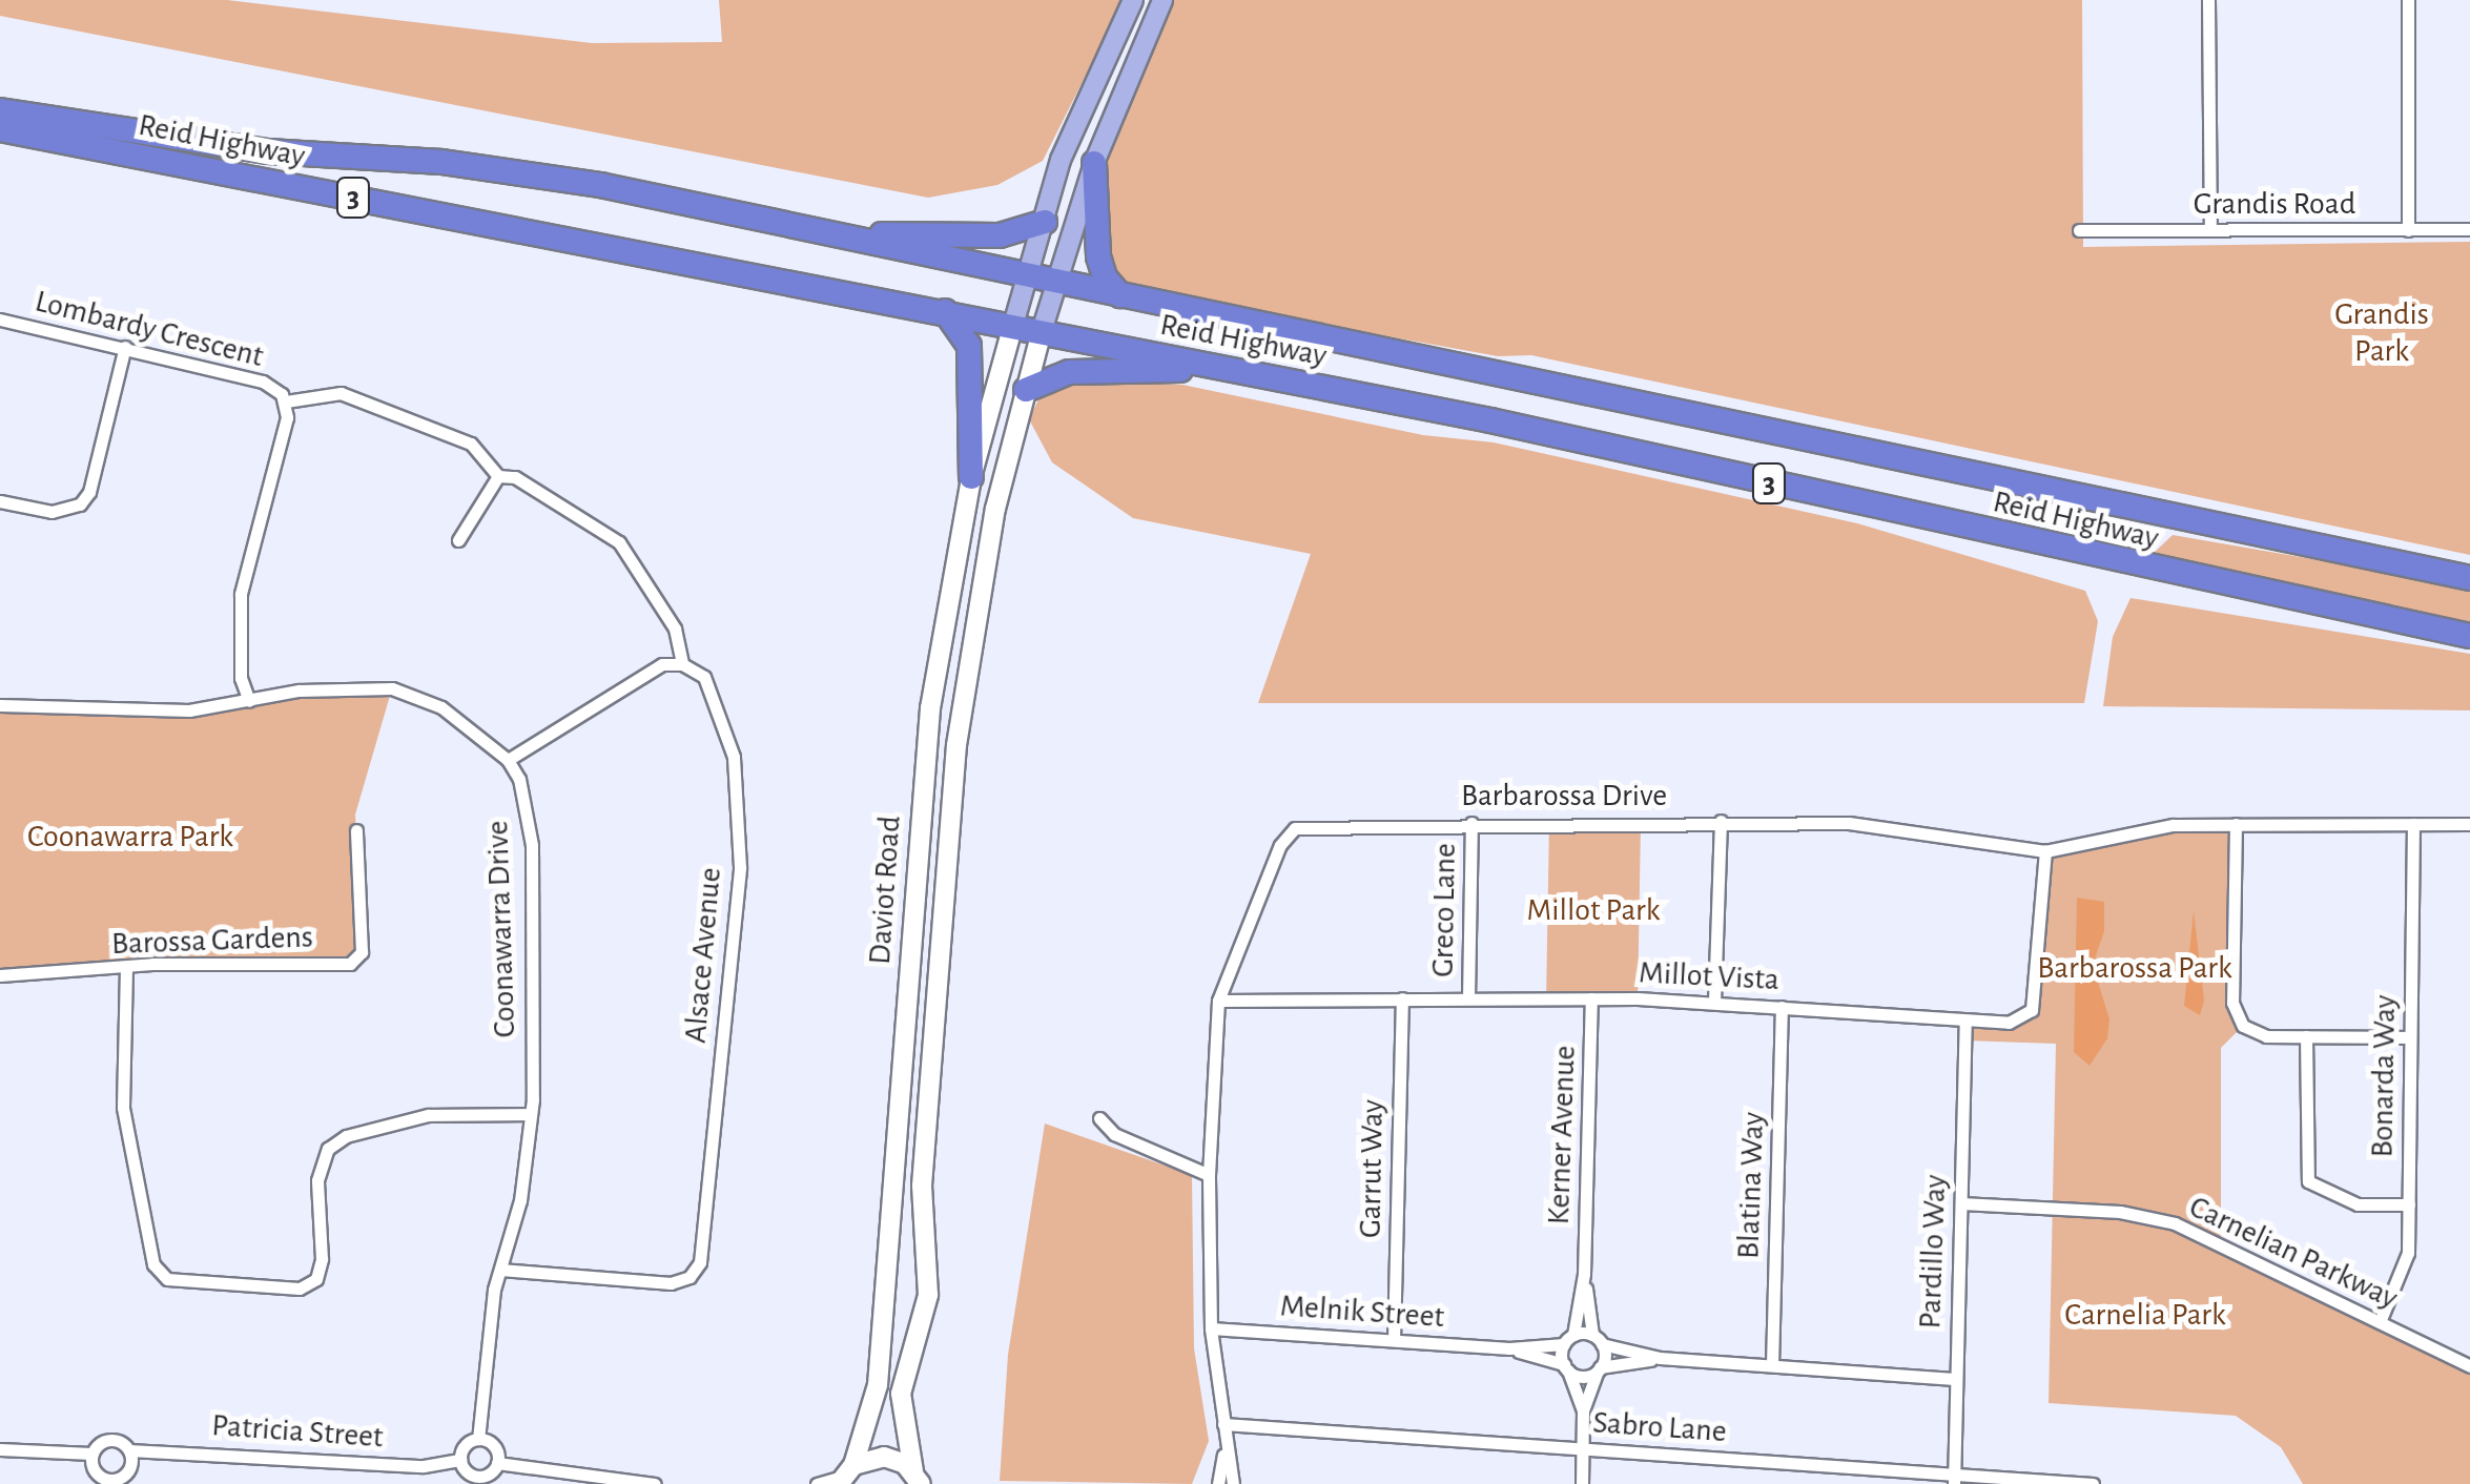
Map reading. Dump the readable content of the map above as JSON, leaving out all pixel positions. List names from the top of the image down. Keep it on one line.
{"streets":{"highway":["Reid Highway","3"],"street":["Grandis Road","Lombardy Crescent","Barbarossa Drive","Daviot Road","Greco Lane","Coonawarra Drive","Barossa Gardens","Alsace Avenue","Millot Vista","Bonarda Way","Kerner Avenue","Garrut Way","Blatina Way","Pardillo Way","Carnelian Parkway","Melnik Street","Sabro Lane","Patricia Street"]},"crossings":[["Reid Highway","Daviot Road"],["Barbarossa Drive","Greco Lane"],["Barbarossa Drive","Millot Vista"],["Barbarossa Drive","Bonarda Way"],["Barbarossa Drive","Melnik Street"],["Barbarossa Drive","Sabro Lane"],["Greco Lane","Millot Vista"],["Coonawarra Drive","Alsace Avenue"],["Coonawarra Drive","Patricia Street"],["Millot Vista","Kerner Avenue"],["Millot Vista","Garrut Way"],["Millot Vista","Blatina Way"],["Millot Vista","Pardillo Way"],["Bonarda Way","Carnelian Parkway"],["Kerner Avenue","Melnik Street"],["Garrut Way","Melnik Street"],["Pardillo Way","Carnelian Parkway"],["Pardillo Way","Sabro Lane"]],"parks":["Grandis Park","Coonawarra Park","Millot Park","Barbarossa Park","Carnelia Park"]}
